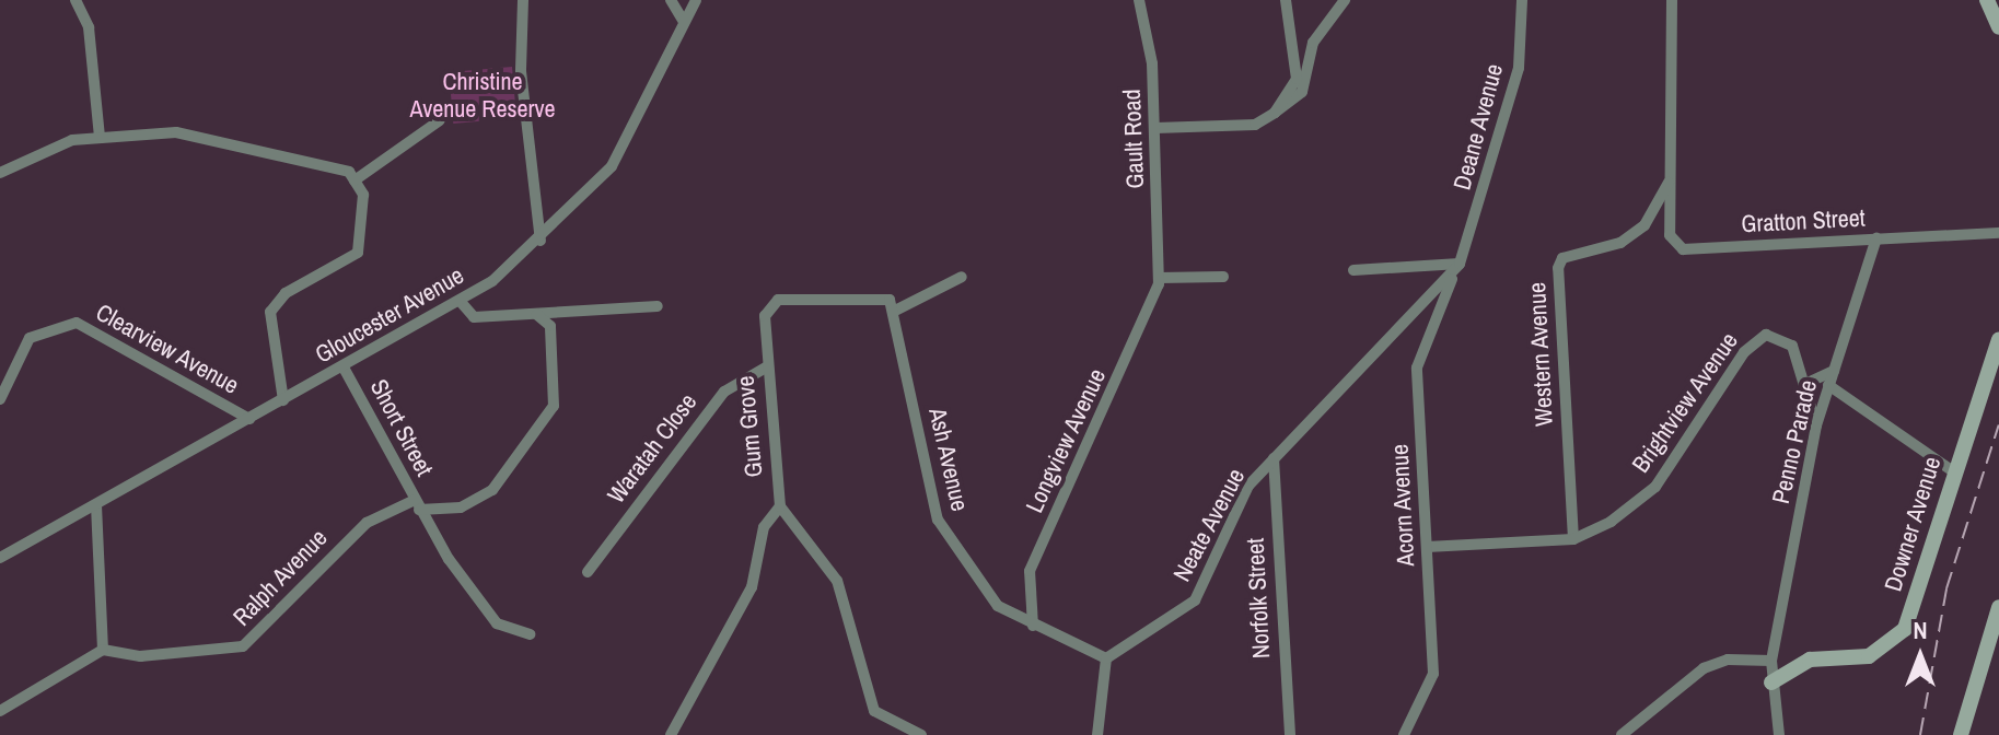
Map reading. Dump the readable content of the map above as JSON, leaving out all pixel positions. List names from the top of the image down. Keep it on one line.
{"streets":{"street":["Deane Avenue","Gault Road","Gratton Street","Gloucester Avenue","Clearview Avenue","Western Avenue","Brightview Avenue","Gum Grove","Short Street","Longview Avenue","Penno Parade","Waratah Close","Ash Avenue","Acorn Avenue","Downer Avenue","Neate Avenue","Ralph Avenue","Norfolk Street"]},"crossings":[["Deane Avenue","Acorn Avenue"],["Deane Avenue","Neate Avenue"],["Gault Road","Longview Avenue"],["Gratton Street","Western Avenue"],["Gratton Street","Penno Parade"],["Gloucester Avenue","Clearview Avenue"],["Gloucester Avenue","Short Street"],["Western Avenue","Brightview Avenue"],["Brightview Avenue","Penno Parade"],["Brightview Avenue","Acorn Avenue"],["Gum Grove","Waratah Close"],["Gum Grove","Ash Avenue"],["Short Street","Ralph Avenue"],["Longview Avenue","Ash Avenue"],["Penno Parade","Downer Avenue"],["Ash Avenue","Neate Avenue"],["Acorn Avenue","Neate Avenue"],["Neate Avenue","Norfolk Street"]],"parks":["Christine Avenue Reserve"],"north":"top"}
